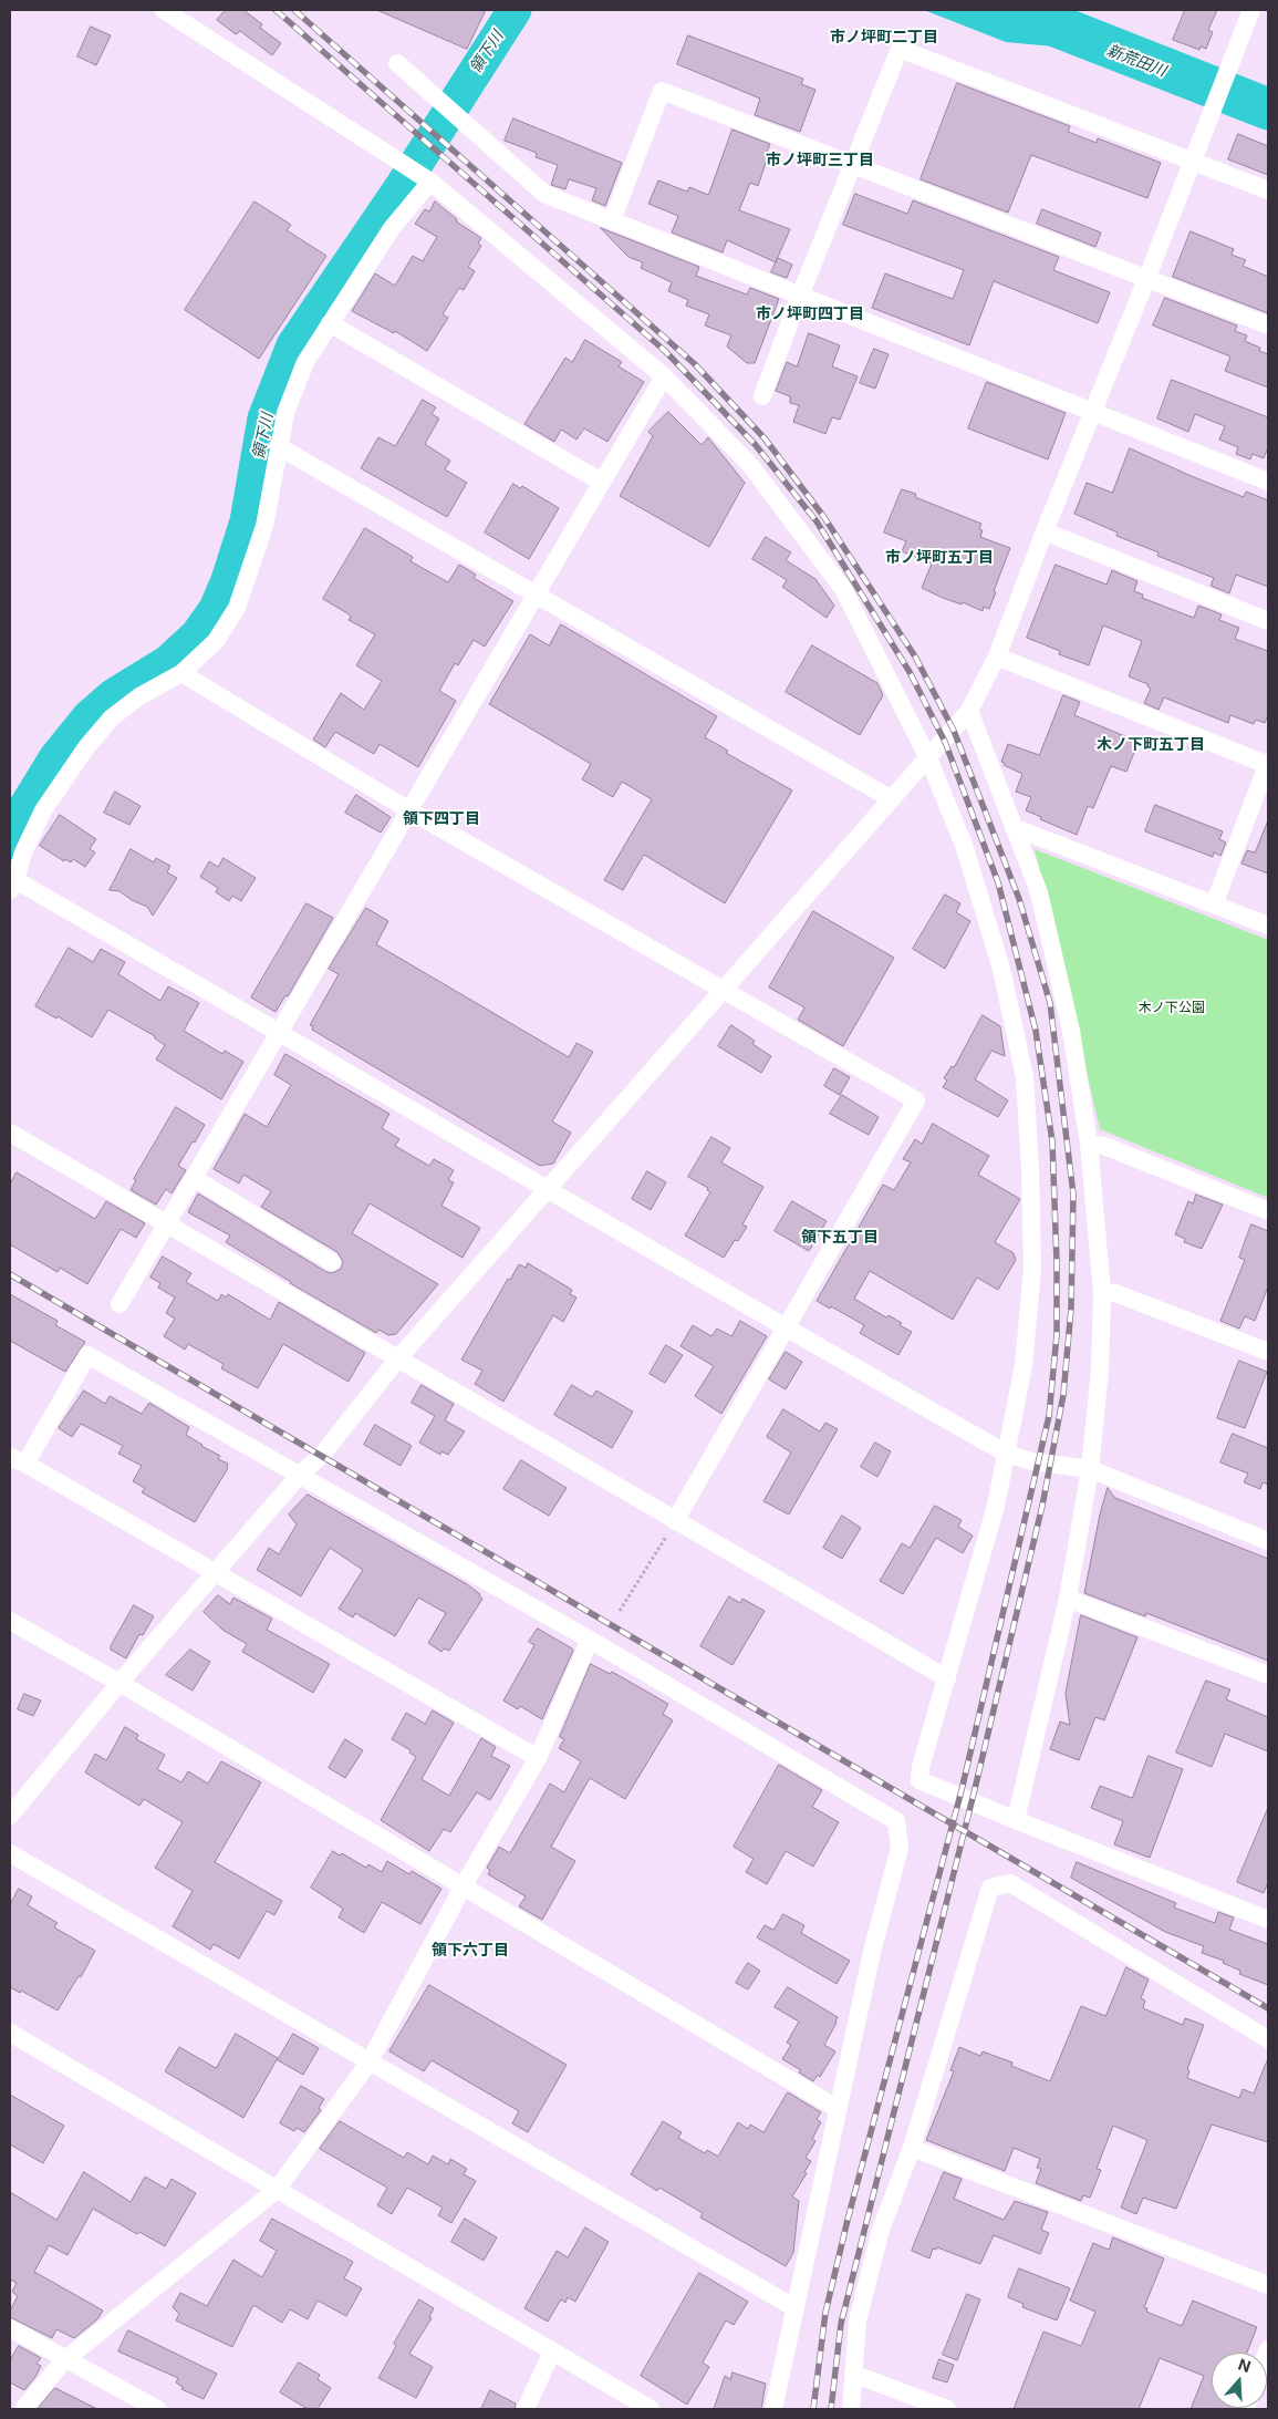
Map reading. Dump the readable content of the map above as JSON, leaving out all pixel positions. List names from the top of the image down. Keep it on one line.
{"districts":["市ノ坪町二丁目","市ノ坪町三丁目","市ノ坪町四丁目","市ノ坪町五丁目","木ノ下町五丁目","領下四丁目","領下五丁目","領下六丁目"],"water":["領下川","新荒田川"],"parks":["木ノ下公園"],"north":"top"}
